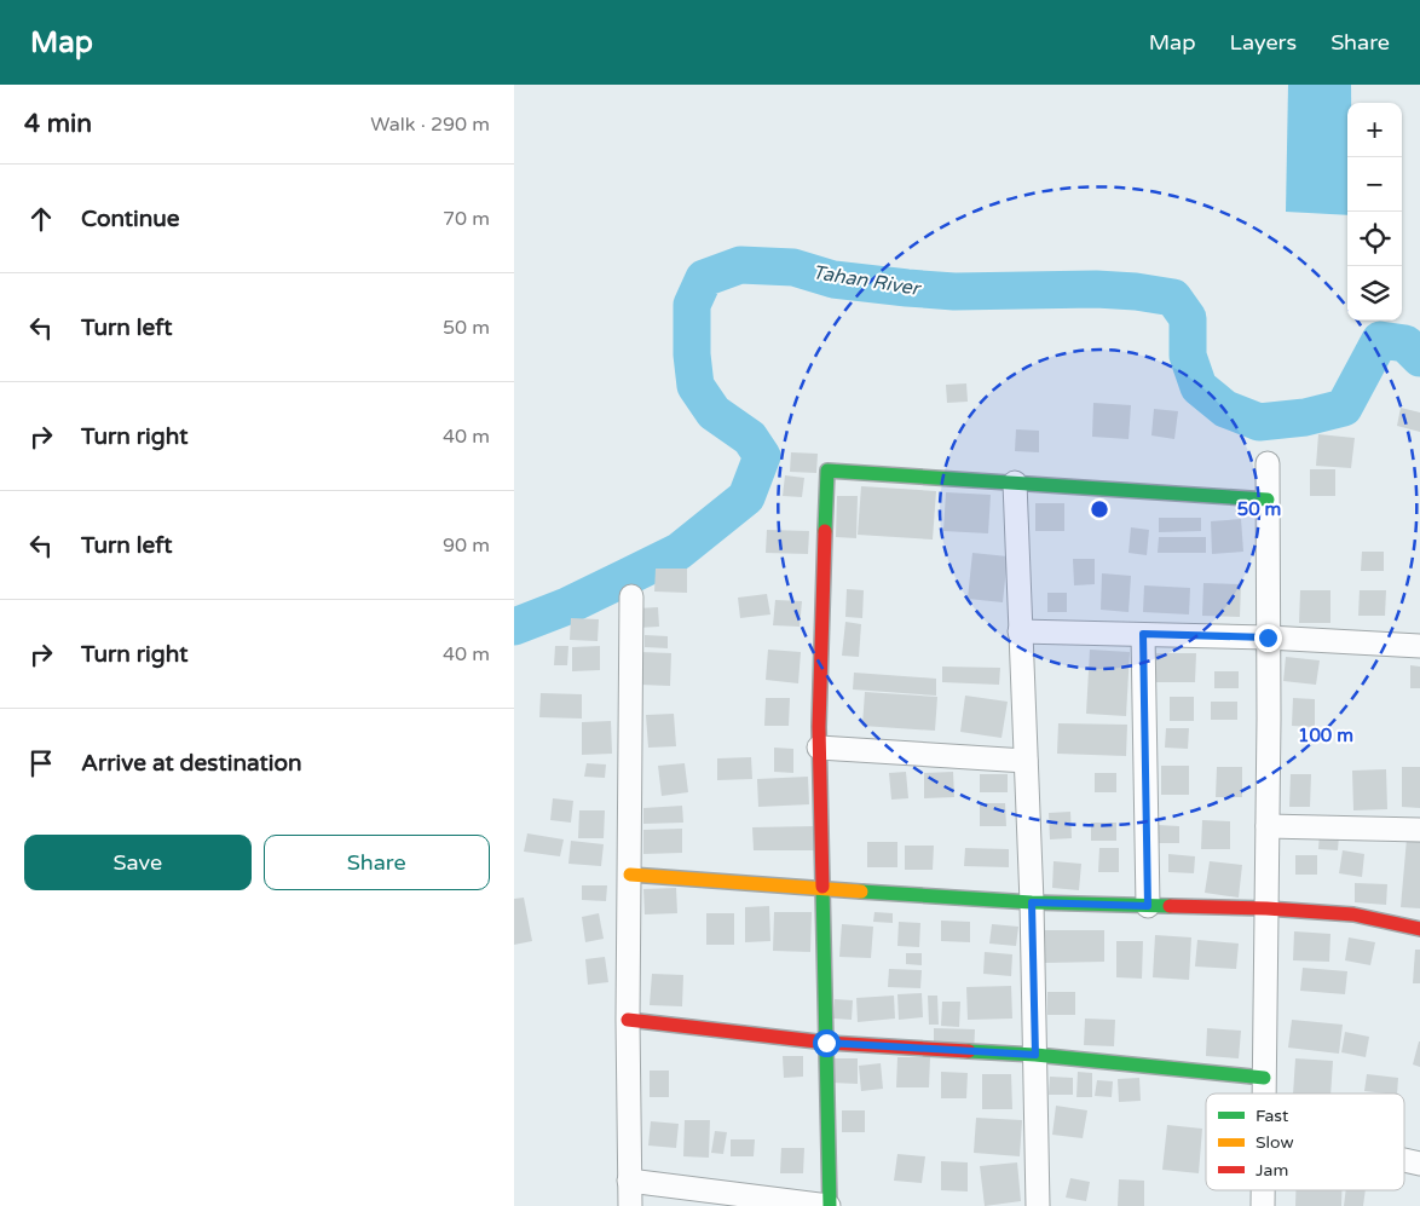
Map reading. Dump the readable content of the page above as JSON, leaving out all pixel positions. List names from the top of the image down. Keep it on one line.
{"water":["Tahan River"],"legend":["Fast","Slow","Jam"],"page":{"header":"Map","nav":["Map","Layers","Share"],"heading":["4 min","Walk · 290 m"],"map_buttons":["+","−"],"list":[["Continue","70 m"],["Turn left","50 m"],["Turn right","40 m"],["Turn left","90 m"],["Turn right","40 m"],"Arrive at destination"],"buttons":["Save","Share"]},"rings":["50 m","100 m"]}
